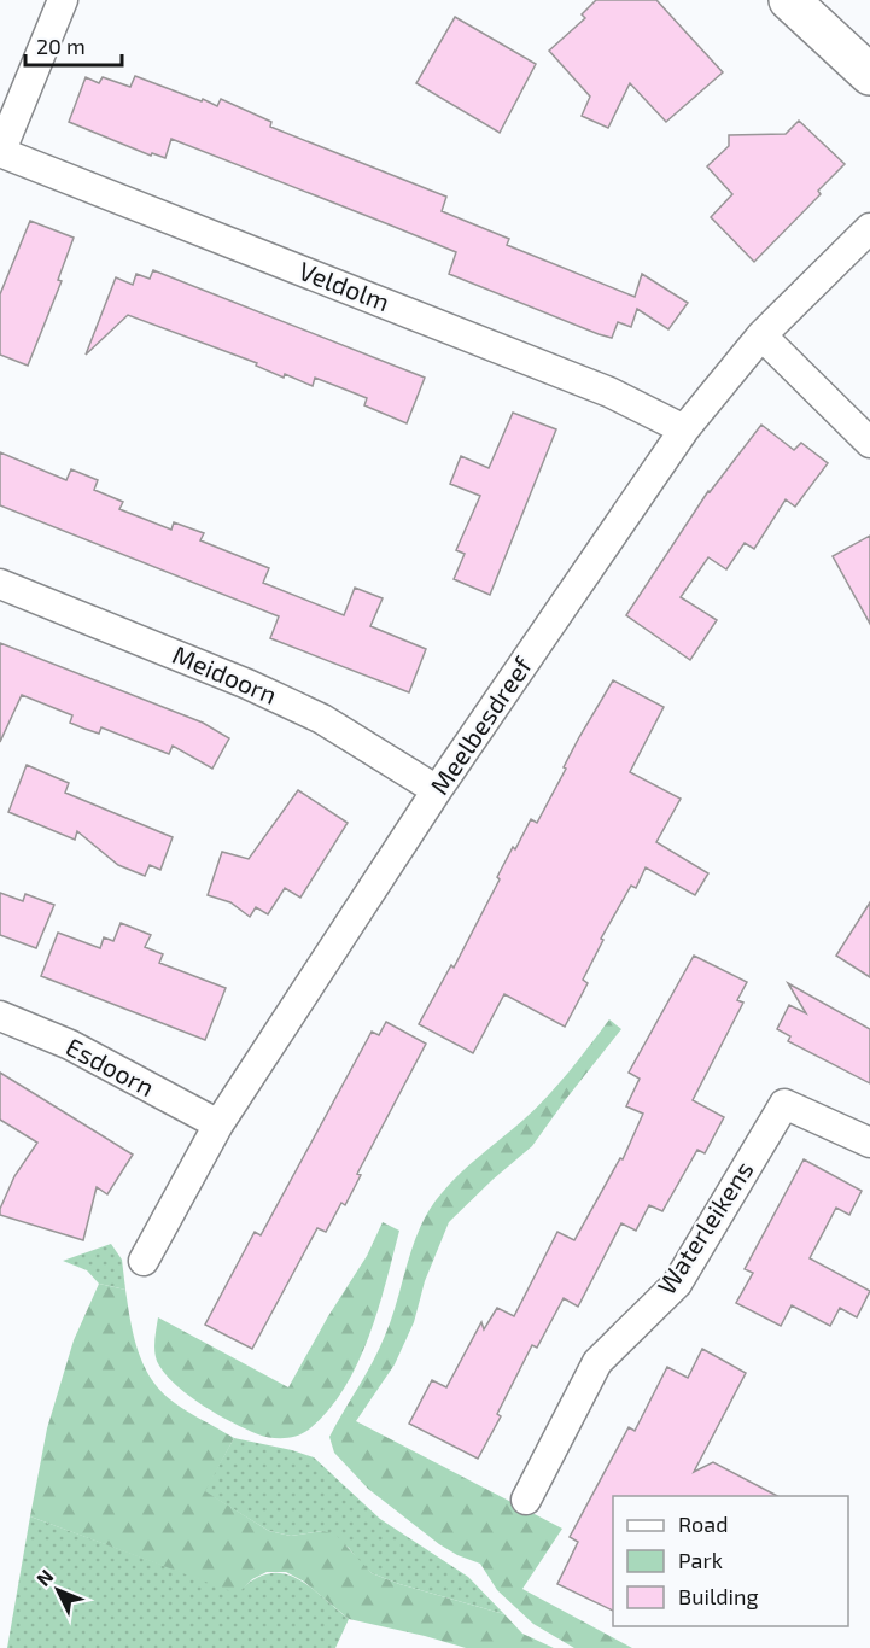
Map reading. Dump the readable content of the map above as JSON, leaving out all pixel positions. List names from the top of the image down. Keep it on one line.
{"streets":{"street":["Veldolm","Meidoorn","Meelbesdreef","Esdoorn","Waterleikens"]},"crossings":[["Veldolm","Meelbesdreef"],["Meidoorn","Meelbesdreef"],["Meelbesdreef","Esdoorn"]],"legend":["Road","Park","Building"],"scale_bar":"20 m","north":"top left"}
